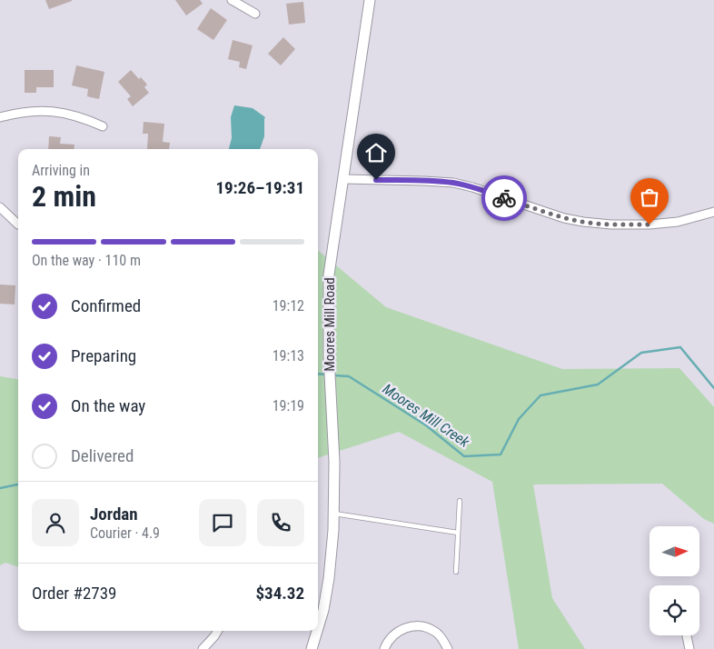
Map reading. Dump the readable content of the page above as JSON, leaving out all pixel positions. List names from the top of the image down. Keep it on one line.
{"streets":{"street":["Moores Mill Road"]},"water":["Moores Mill Creek"],"north":"right","page":{"heading":["2 min","Arriving in","19:26–19:31"],"panel":["Jordan","Courier · 4.9","Order #2739","$34.32"],"bar":"On the way · 110 m","list":[["Confirmed","19:12"],["Preparing","19:13"],["On the way","19:19"],"Delivered"]}}
